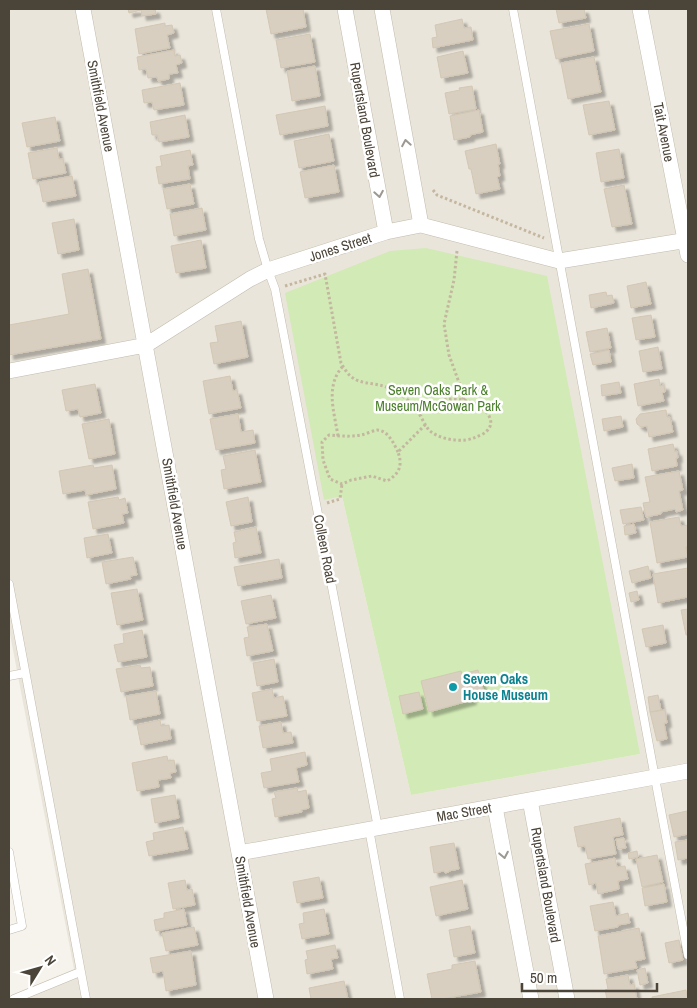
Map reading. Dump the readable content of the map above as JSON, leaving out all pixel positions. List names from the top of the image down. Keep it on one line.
{"streets":{"street":["Smithfield Avenue","Rupertsland Boulevard","Tait Avenue","Jones Street","Mac Street"],"lane":["Colleen Road"]},"crossings":[["Smithfield Avenue","Jones Street"],["Smithfield Avenue","Mac Street"],["Rupertsland Boulevard","Jones Street"],["Rupertsland Boulevard","Mac Street"],["Tait Avenue","Jones Street"],["Jones Street","Colleen Road"],["Colleen Road","Mac Street"]],"parks":["Seven Oaks Park & Museum/McGowan Park"],"places":["Seven Oaks House Museum"],"scale_bar":"50 m","north":"top right"}
